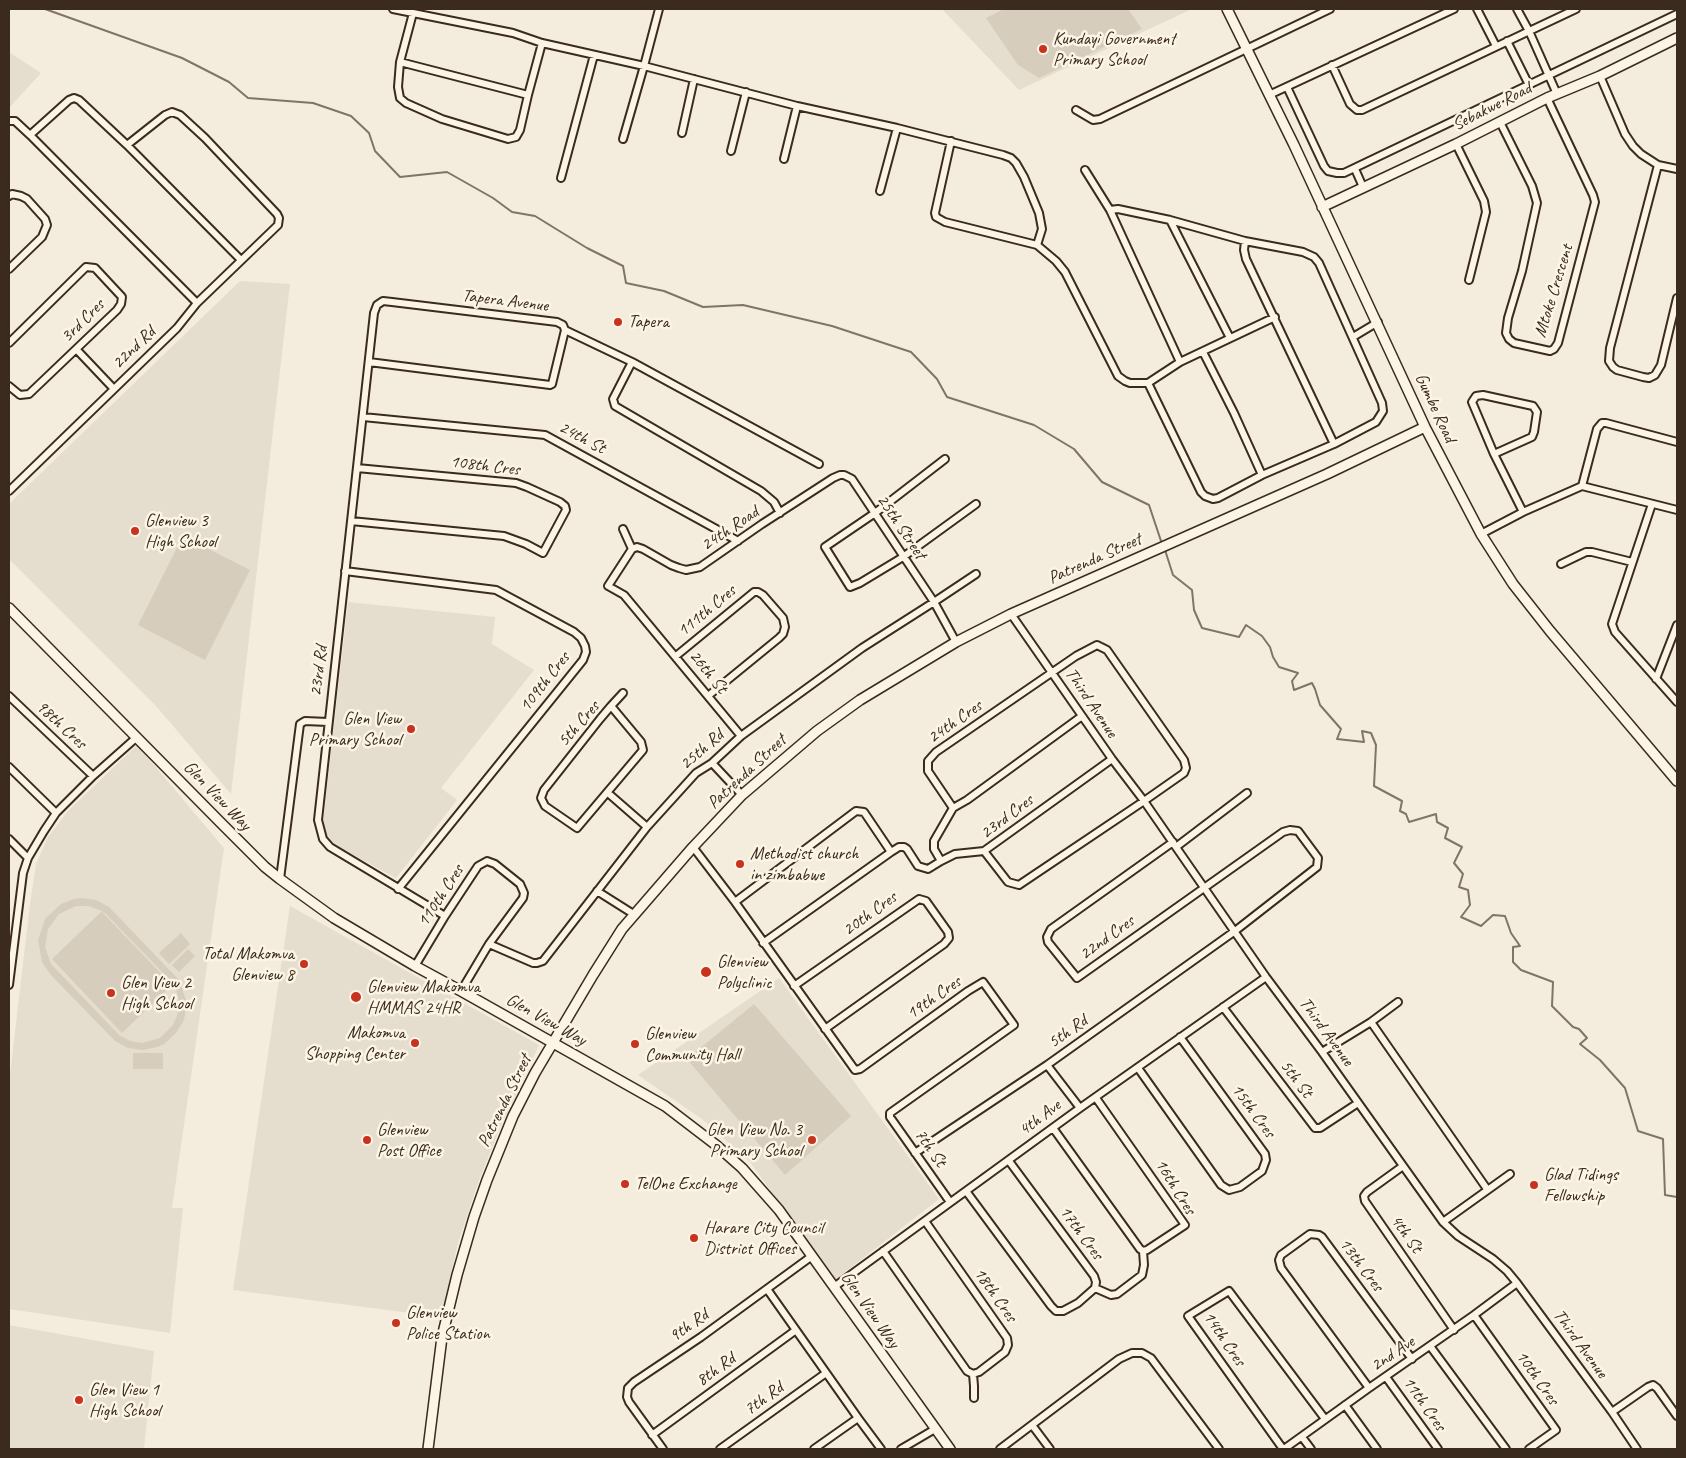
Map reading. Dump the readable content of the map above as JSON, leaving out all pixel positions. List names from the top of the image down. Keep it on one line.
{"streets":{"street":["Sebakwe Road","Mtoke Crescent","Tapera Avenue","3rd Cres","22nd Rd","Gumbe Road","24th St","108th Cres","25th Street","24th Road","Patrenda Street","111th Cres","23rd Rd","26th St","109th Cres","Third Avenue","24th Cres","5th Cres","98th Cres","25th Rd","Glen View Way","23rd Cres","110th Cres","20th Cres","22nd Cres","19th Cres","5th Rd","5th St","15th Cres","4th Ave","7th St","16th Cres","17th Cres","4th St","13th Cres","18th Cres","9th Rd","14th Cres","2nd Ave","8th Rd","10th Cres","7th Rd","11th Cres"]},"crossings":[["Sebakwe Road","Mtoke Crescent"],["Sebakwe Road","Gumbe Road"],["Tapera Avenue","23rd Rd"],["Gumbe Road","Patrenda Street"],["24th St","24th Road"],["24th St","23rd Rd"],["108th Cres","23rd Rd"],["25th Street","24th Road"],["25th Street","25th Rd"],["24th Road","26th St"],["Patrenda Street","Third Avenue"],["Patrenda Street","Glen View Way"],["111th Cres","26th St"],["23rd Rd","109th Cres"],["23rd Rd","110th Cres"],["26th St","25th Rd"],["Third Avenue","24th Cres"],["Third Avenue","23rd Cres"],["Third Avenue","22nd Cres"],["Third Avenue","5th Rd"],["Third Avenue","5th St"],["Third Avenue","4th Ave"],["Third Avenue","4th St"],["Third Avenue","2nd Ave"],["24th Cres","23rd Cres"],["25th Rd","110th Cres"],["Glen View Way","110th Cres"],["Glen View Way","4th Ave"],["Glen View Way","9th Rd"],["20th Cres","19th Cres"],["22nd Cres","5th Rd"],["19th Cres","7th St"],["5th Rd","7th St"],["5th St","4th Ave"],["15th Cres","4th Ave"],["4th Ave","7th St"],["4th Ave","16th Cres"],["4th Ave","17th Cres"],["4th Ave","18th Cres"],["4th St","2nd Ave"],["13th Cres","2nd Ave"],["9th Rd","8th Rd"],["14th Cres","2nd Ave"],["2nd Ave","10th Cres"],["2nd Ave","11th Cres"]],"places":["Kundayi Government Primary School","Tapera","Glenview 3 High School","Glen View Primary School","Methodist church in zimbabwe","Total Makomva Glenview 8","Glenview Polyclinic","Glen View 2 High School","Glenview Makomva HMMAS 24HR","Makomva Shopping Center","Glenview Community Hall","Glenview Post Office","Glen View No. 3 Primary School","TelOne Exchange","Glad Tidings Fellowship","Harare City Council District Offices","Glenview Police Station","Glen View 1 High School"]}
